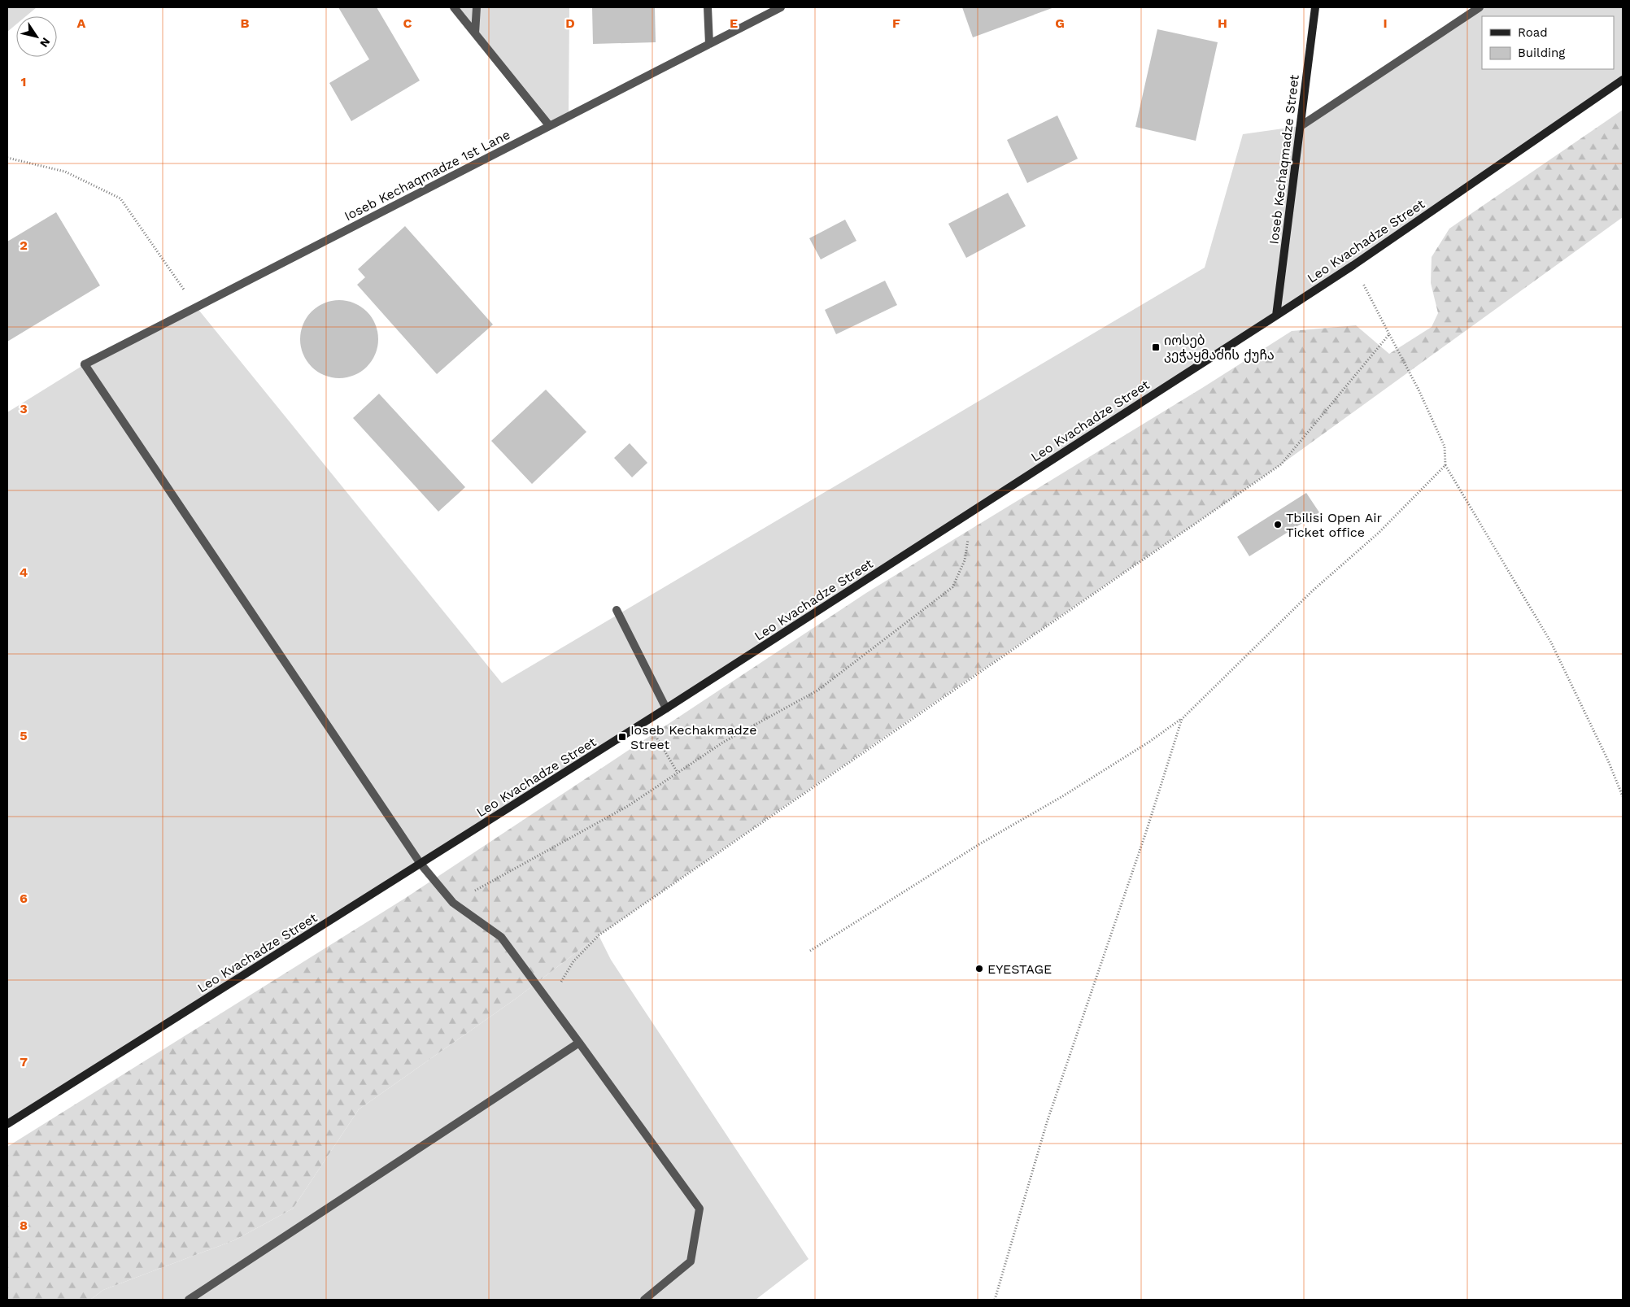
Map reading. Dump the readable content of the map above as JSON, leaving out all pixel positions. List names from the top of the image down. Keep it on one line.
{"streets":{"main road":["Ioseb Kechaqmadze Street","Leo Kvachadze Street"],"street":["Ioseb Kechaqmadze 1st Lane"]},"crossings":[["Ioseb Kechaqmadze Street","Leo Kvachadze Street"],["Ioseb Kechaqmadze 1st Lane","Leo Kvachadze Street"]],"places":{"transit":["იოსებ კეჭაყმაძის ქუჩა","Ioseb Kechakmadze Street"],"other":["Tbilisi Open Air Ticket office","EYESTAGE"]},"legend":["Road","Building"],"north":"bottom right","grid":{"columns":["A","B","C","D","E","F","G","H","I"],"rows":["1","2","3","4","5","6","7","8"]}}
